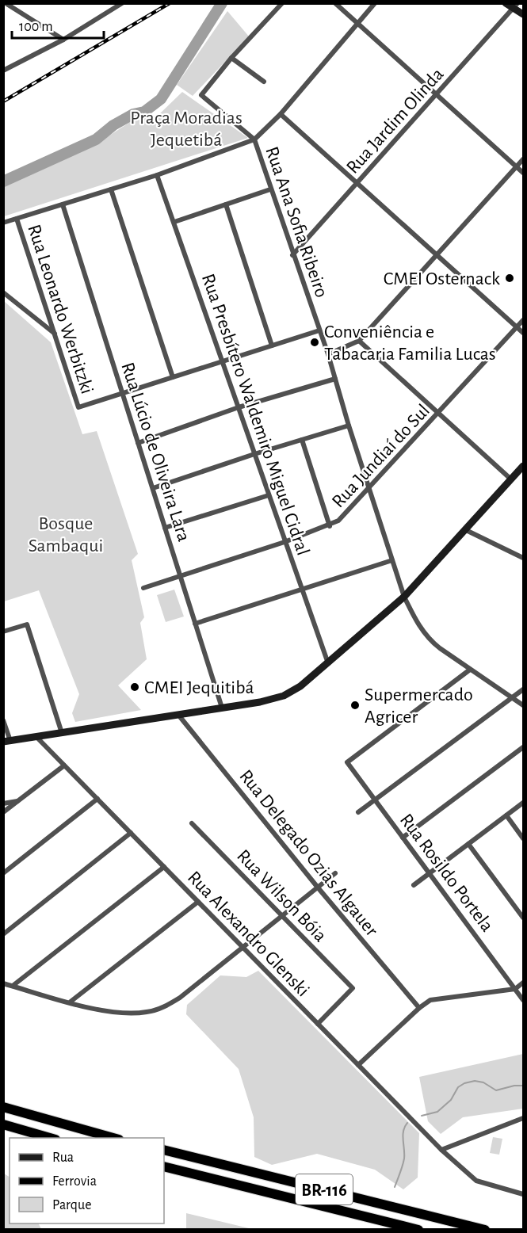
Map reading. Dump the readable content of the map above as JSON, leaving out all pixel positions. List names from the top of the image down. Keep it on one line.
{"streets":{"highway":["BR-116"],"street":["Rua Jardim Olinda","Rua Ana Sofia Ribeiro","Rua Leonardo Werbitzki","Rua Presbítero Waldemiro Miguel Cidral","Rua Lúcio de Oliveira Lara","Rua Jundiaí do Sul","Rua Delegado Ozias Algauer","Rua Rosildo Portela","Rua Wilson Bóia","Rua Alexandro Glenski"]},"crossings":[["Rua Jardim Olinda","Rua Ana Sofia Ribeiro"],["Rua Ana Sofia Ribeiro","Rua Jundiaí do Sul"],["Rua Ana Sofia Ribeiro","Rua Rosildo Portela"],["Rua Leonardo Werbitzki","Rua Lúcio de Oliveira Lara"],["Rua Presbítero Waldemiro Miguel Cidral","Rua Jundiaí do Sul"],["Rua Lúcio de Oliveira Lara","Rua Jundiaí do Sul"],["Rua Wilson Bóia","Rua Alexandro Glenski"]],"parks":["Praça Moradias Jequetibá","Bosque Sambaqui"],"places":["CMEI Osternack","Conveniência e Tabacaria Familia Lucas","CMEI Jequitibá","Supermercado Agricer"],"legend":["Rua","Ferrovia","Parque"],"scale_bar":"100 m"}
